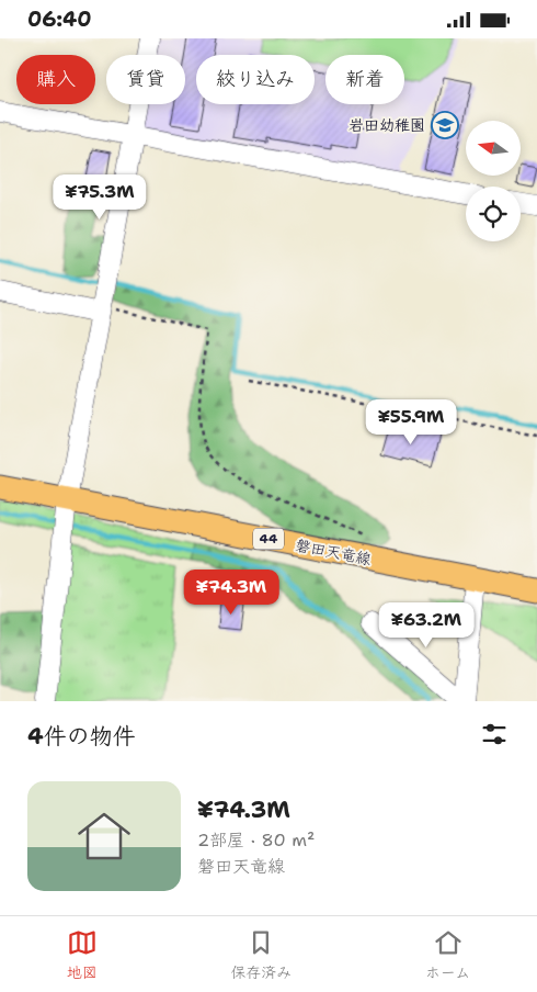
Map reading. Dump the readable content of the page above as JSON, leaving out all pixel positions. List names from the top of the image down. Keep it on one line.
{"streets":{"main road":["44","磐田天竜線"]},"places":{"school or university":["岩田幼稚園"]},"north":"left","page":{"status":"06:40","chip":["購入","賃貸","絞り込み","新着"],"price":["¥75.3M","¥55.9M","¥74.3M","¥63.2M"],"heading":"4件の物件","list":[{"name":"¥74.3M","note":"2部屋 · 80 m² · 磐田天竜線"}],"tabs":["地図","保存済み","ホーム"]}}
